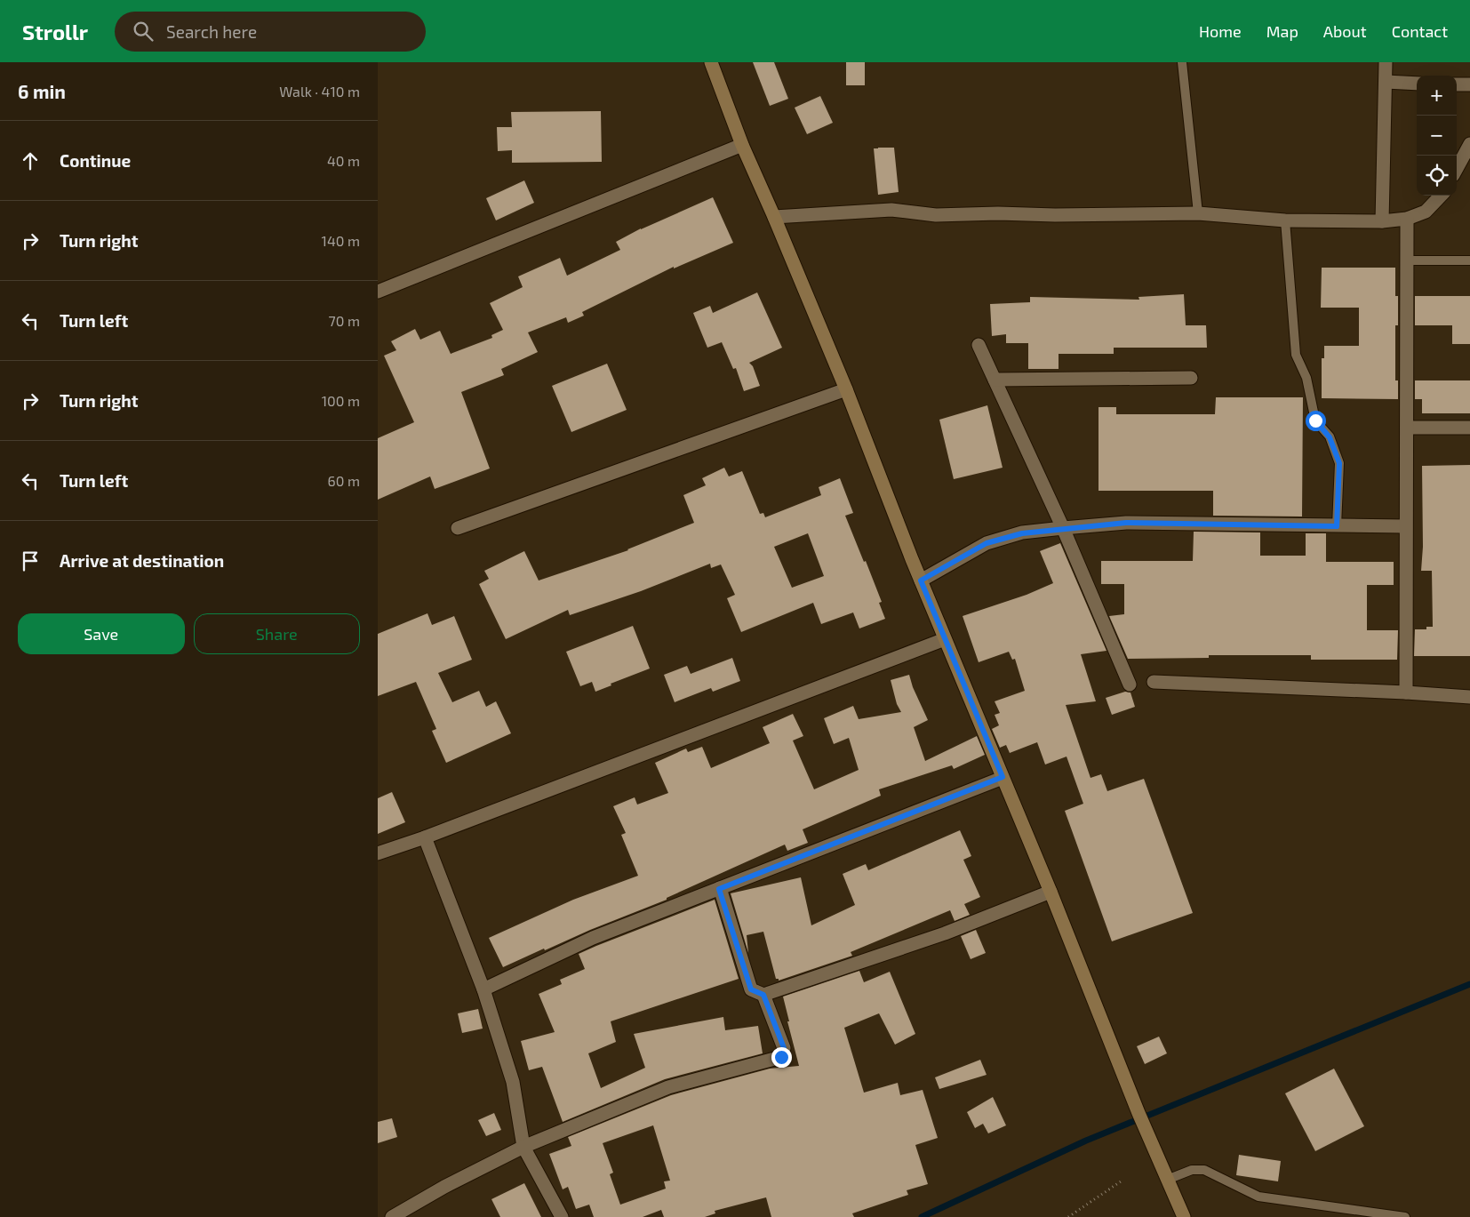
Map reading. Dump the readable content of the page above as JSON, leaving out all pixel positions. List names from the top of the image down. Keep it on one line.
{"page":{"header":"Strollr","search":"Search here","nav":["Home","Map","About","Contact"],"heading":["6 min","Walk · 410 m"],"map_buttons":["+","−"],"list":[["Continue","40 m"],["Turn right","140 m"],["Turn left","70 m"],["Turn right","100 m"],["Turn left","60 m"],"Arrive at destination"],"buttons":["Save","Share"]}}
